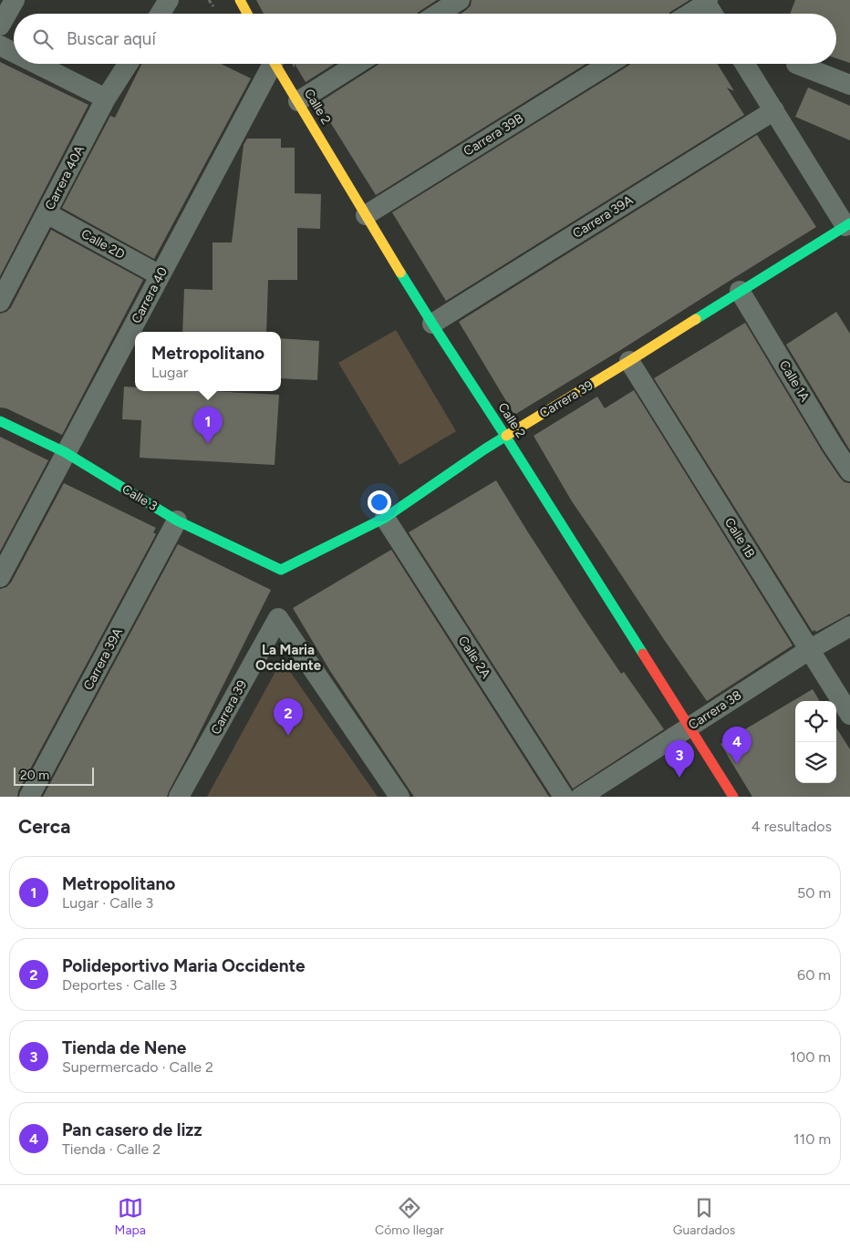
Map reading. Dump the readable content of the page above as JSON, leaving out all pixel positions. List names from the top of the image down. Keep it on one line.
{"streets":{"street":["Calle 2","Carrera 39B","Carrera 40A","Carrera 39A","Calle 2D","Carrera 40","Calle 1A","Carrera 39","Calle 3","Calle 1B","Calle 2A","Carrera 38"]},"crossings":[["Calle 2","Carrera 39B"],["Calle 2","Carrera 39A"],["Calle 2","Carrera 39"],["Calle 2","Carrera 38"],["Carrera 40A","Calle 2D"],["Carrera 39A","Calle 3"],["Calle 2D","Carrera 40"],["Carrera 40","Calle 3"],["Calle 1A","Carrera 39"],["Carrera 39","Calle 3"],["Carrera 39","Calle 1B"],["Carrera 39","Calle 2A"],["Calle 1B","Carrera 38"]],"districts":["La Maria Occidente"],"scale_bar":"20 m","page":{"search":"Buscar aquí","popup":["Metropolitano","Lugar"],"pins":["1","2","4","3"],"scale":"20 m","heading":["Cerca","4 resultados"],"list":[{"mark":"1","name":"Metropolitano","note":"Lugar · Calle 3","value":"50 m"},{"mark":"2","name":"Polideportivo Maria Occidente","note":"Deportes · Calle 3","value":"60 m"},{"mark":"3","name":"Tienda de Nene","note":"Supermercado · Calle 2","value":"100 m"},{"mark":"4","name":"Pan casero de lizz","note":"Tienda · Calle 2","value":"110 m"}],"nav":["Mapa","Cómo llegar","Guardados"]}}
